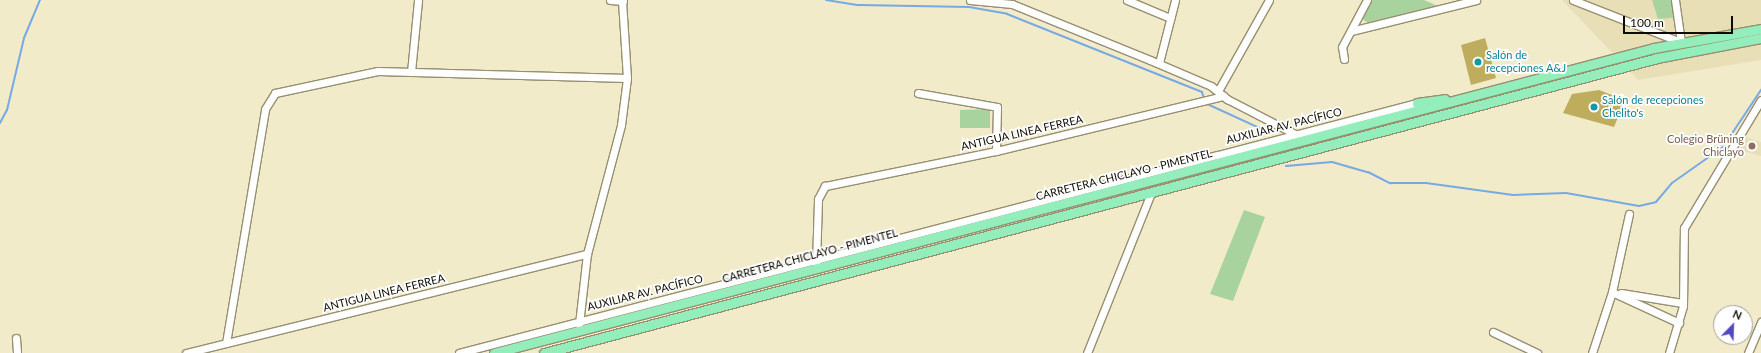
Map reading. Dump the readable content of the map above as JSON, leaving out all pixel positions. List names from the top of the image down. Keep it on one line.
{"streets":{"main road":["CARRETERA CHICLAYO - PIMENTEL"],"street":["AUXILIAR AV. PACÍFICO","ANTIGUA LINEA FERREA"]},"crossings":[["AUXILIAR AV. PACÍFICO","ANTIGUA LINEA FERREA"],["AUXILIAR AV. PACÍFICO","CARRETERA CHICLAYO - PIMENTEL"],["ANTIGUA LINEA FERREA","CARRETERA CHICLAYO - PIMENTEL"]],"places":["Salón de recepciones A&J","Salón de recepciones Chelito's","Colegio Brüning Chiclayo"],"scale_bar":"100 m","north":"top right"}
